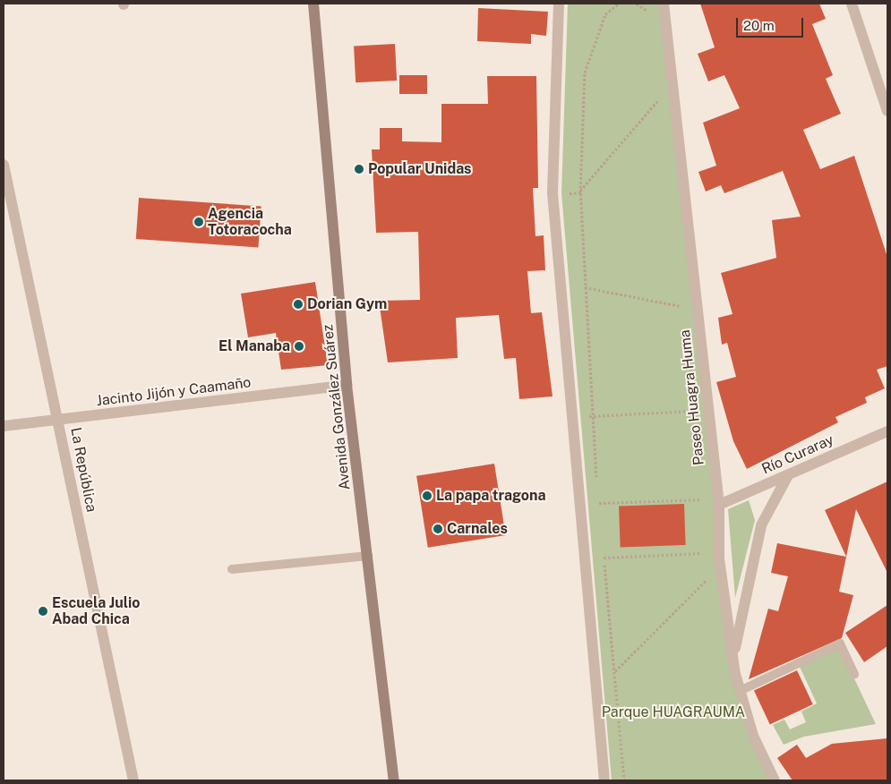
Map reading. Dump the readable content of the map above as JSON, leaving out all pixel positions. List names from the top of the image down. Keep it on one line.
{"streets":{"main road":["Avenida González Suárez"],"street":["Jacinto Jijón y Caamaño","Paseo Huagra Huma","Río Curaray","La República"]},"crossings":[["Jacinto Jijón y Caamaño","Avenida González Suárez"],["Jacinto Jijón y Caamaño","La República"],["Paseo Huagra Huma","Río Curaray"]],"parks":["Parque HUAGRAUMA"],"places":["Popular Unidas","Agencia Totoracocha","Dorian Gym","El Manaba","La papa tragona","Carnales","Escuela Julio Abad Chica"],"scale_bar":"20 m"}
